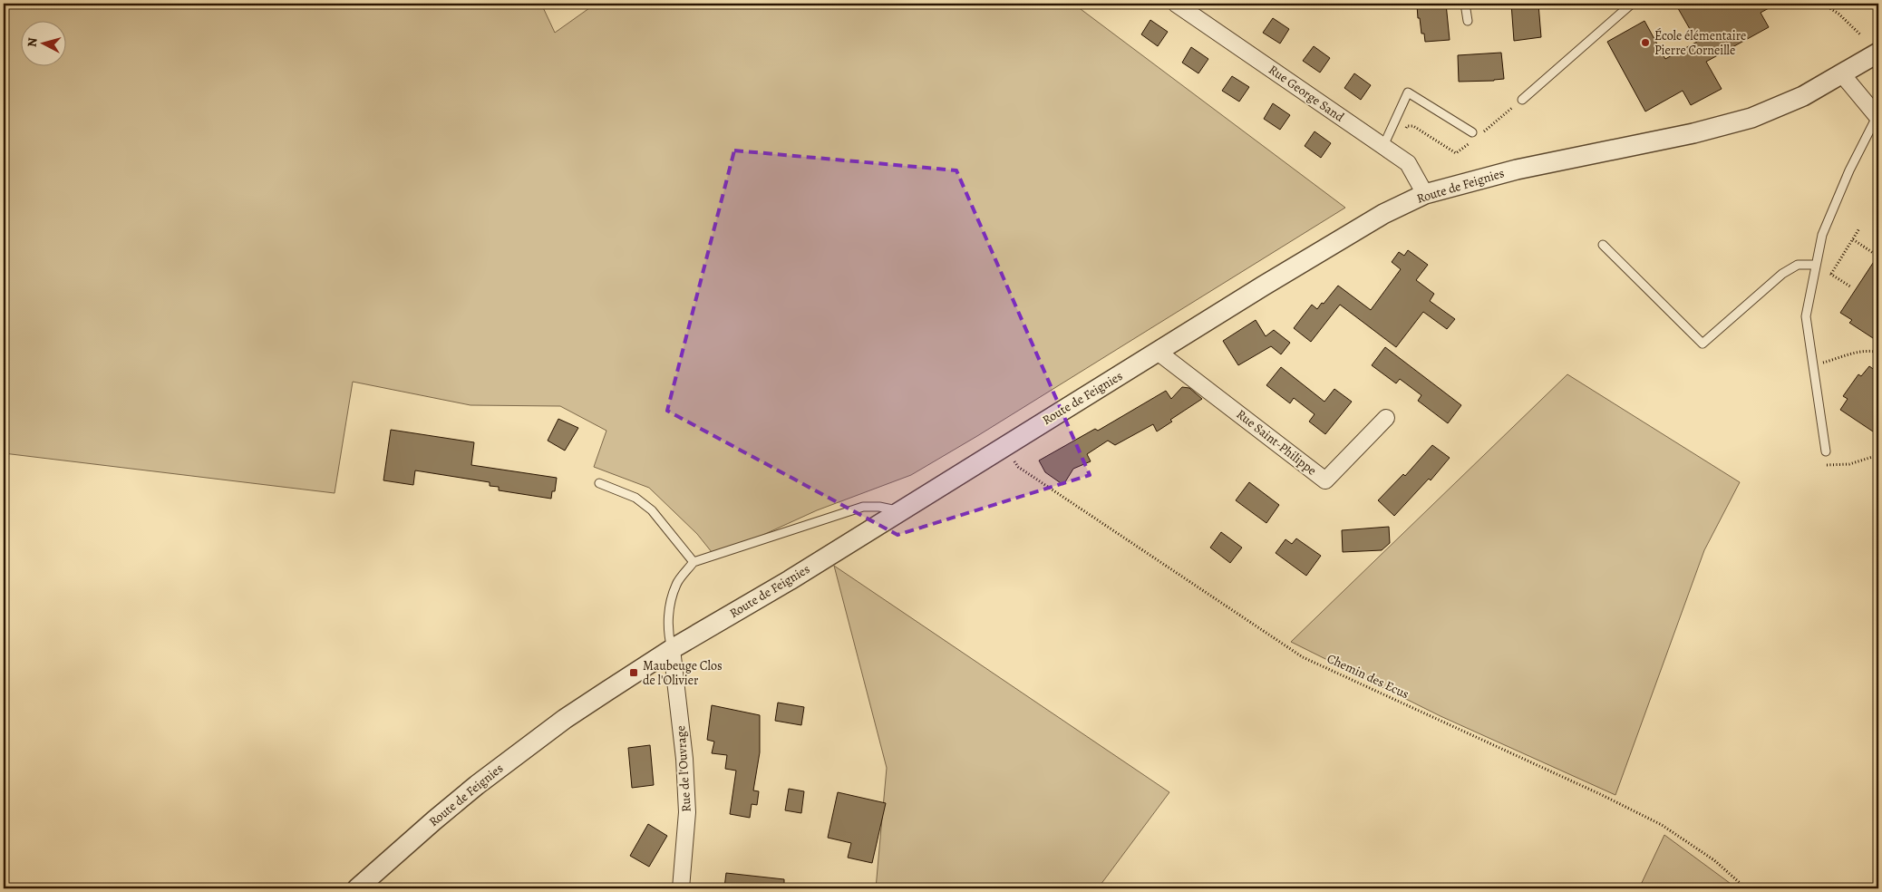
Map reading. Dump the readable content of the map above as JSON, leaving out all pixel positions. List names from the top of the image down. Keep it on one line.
{"streets":{"street":["Rue George Sand","Route de Feignies","Rue Saint-Philippe","Rue de l'Ouvrage"],"path":["Chemin des Ecus"]},"crossings":[["Rue George Sand","Route de Feignies"],["Route de Feignies","Rue Saint-Philippe"],["Route de Feignies","Chemin des Ecus"],["Route de Feignies","Rue de l'Ouvrage"]],"places":{"other":["École élémentaire Pierre Corneille"],"transit":["Maubeuge Clos de l'Olivier"]},"north":"left"}
